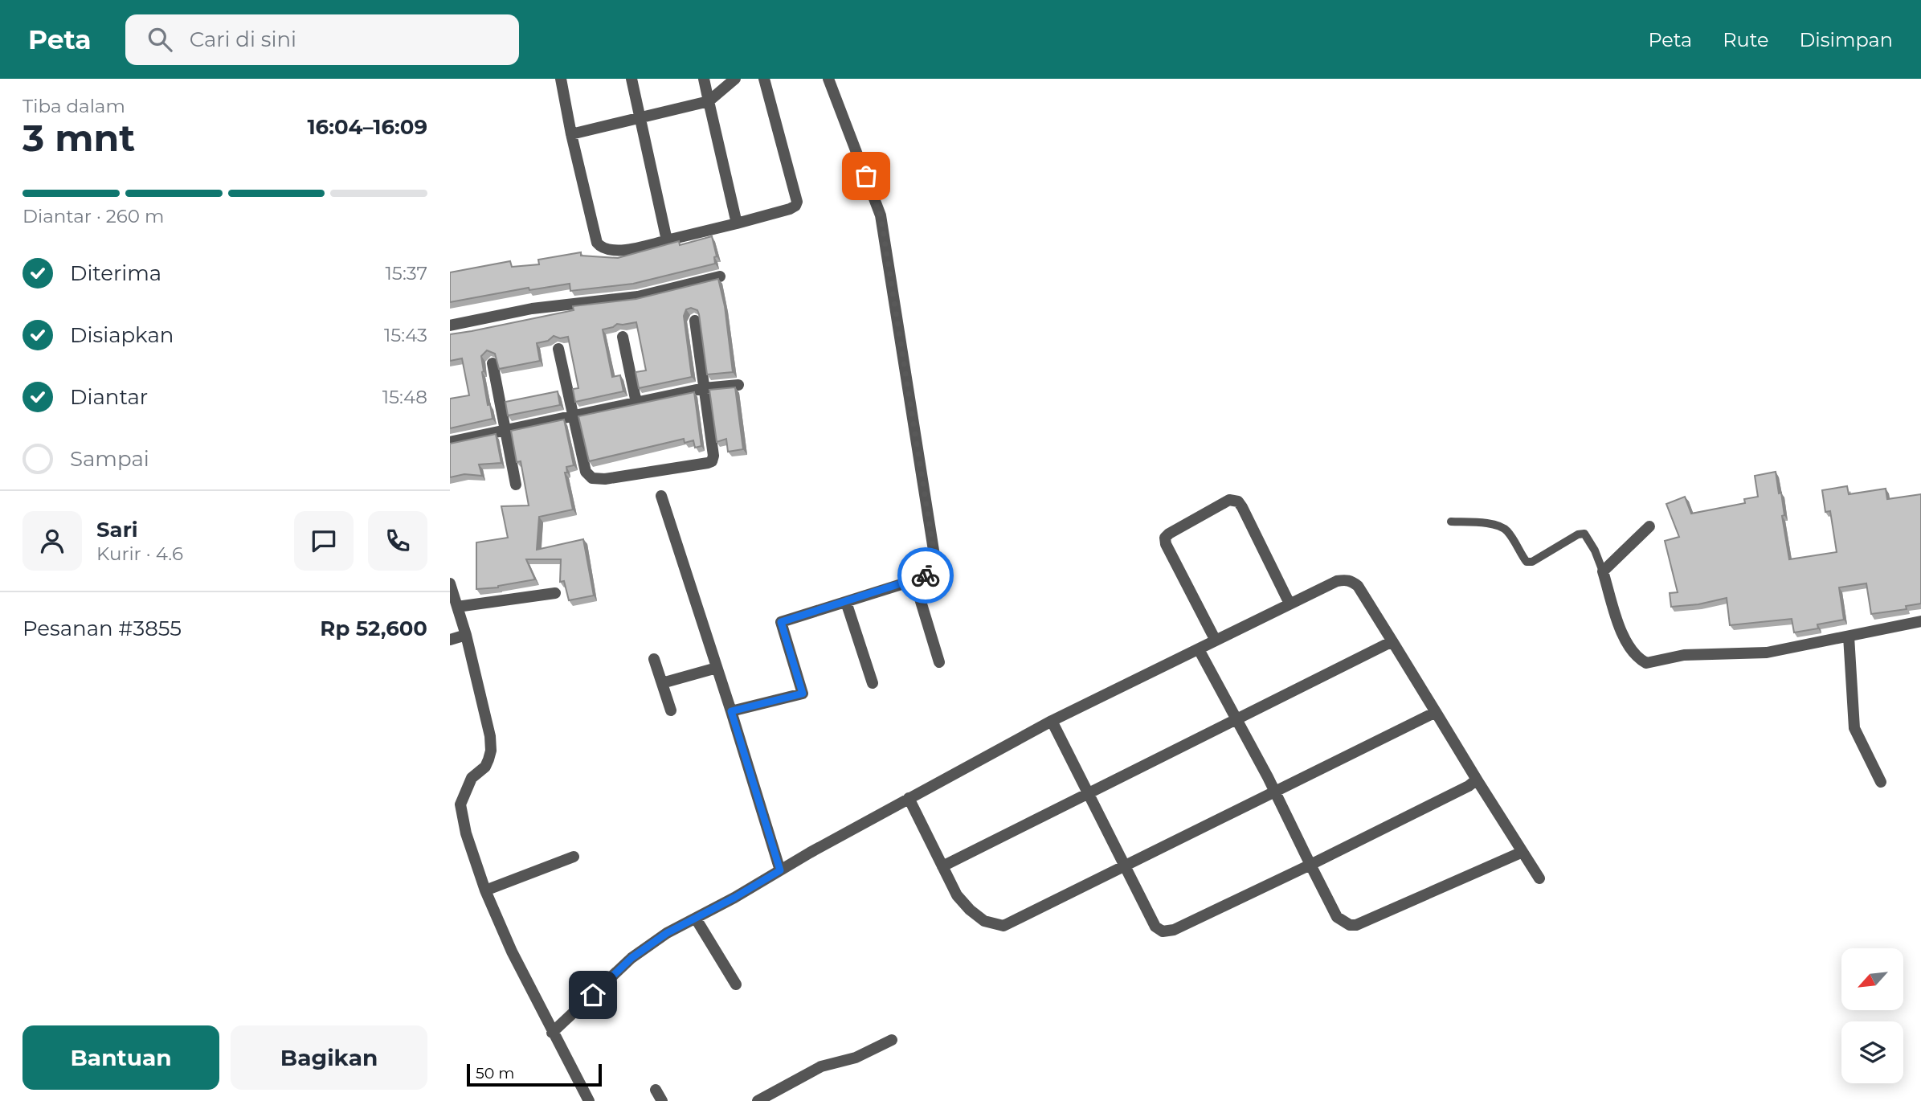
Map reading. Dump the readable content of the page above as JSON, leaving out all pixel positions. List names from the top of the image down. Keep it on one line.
{"scale_bar":"50 m","north":"bottom left","page":{"header":"Peta","search":"Cari di sini","nav":["Peta","Rute","Disimpan"],"heading":["3 mnt","Tiba dalam","16:04–16:09"],"panel":["Sari","Kurir · 4.6","Pesanan #3855","Rp 52,600"],"bar":"Diantar · 260 m","list":[["Diterima","15:37"],["Disiapkan","15:43"],["Diantar","15:48"],"Sampai"],"buttons":["Bantuan","Bagikan"],"scale":"50 m"}}
